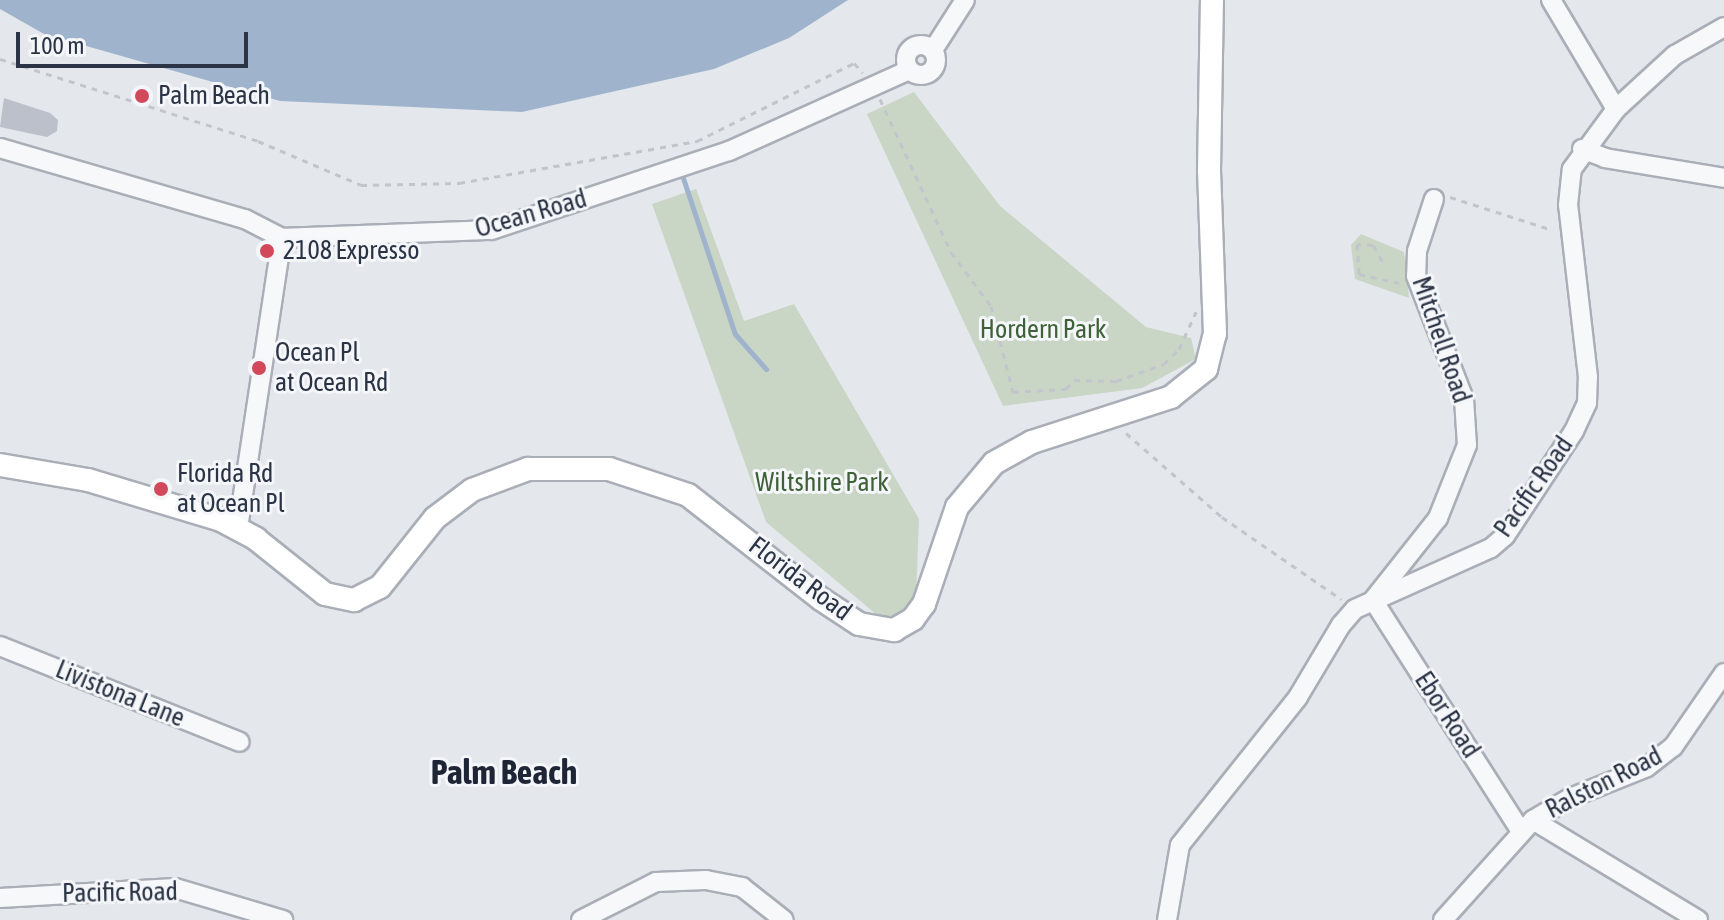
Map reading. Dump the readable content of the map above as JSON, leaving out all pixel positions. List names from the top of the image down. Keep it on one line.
{"streets":{"main road":["Florida Road"],"street":["Ocean Road","Mitchell Road","Pacific Road","Livistona Lane","Ebor Road","Ralston Road"]},"crossings":[["Mitchell Road","Pacific Road"],["Mitchell Road","Ebor Road"],["Pacific Road","Ebor Road"],["Ebor Road","Ralston Road"]],"districts":["Palm Beach"],"parks":["Hordern Park","Wiltshire Park"],"places":["Palm Beach","2108 Expresso","Ocean Pl at Ocean Rd","Florida Rd at Ocean Pl"],"scale_bar":"100 m"}
